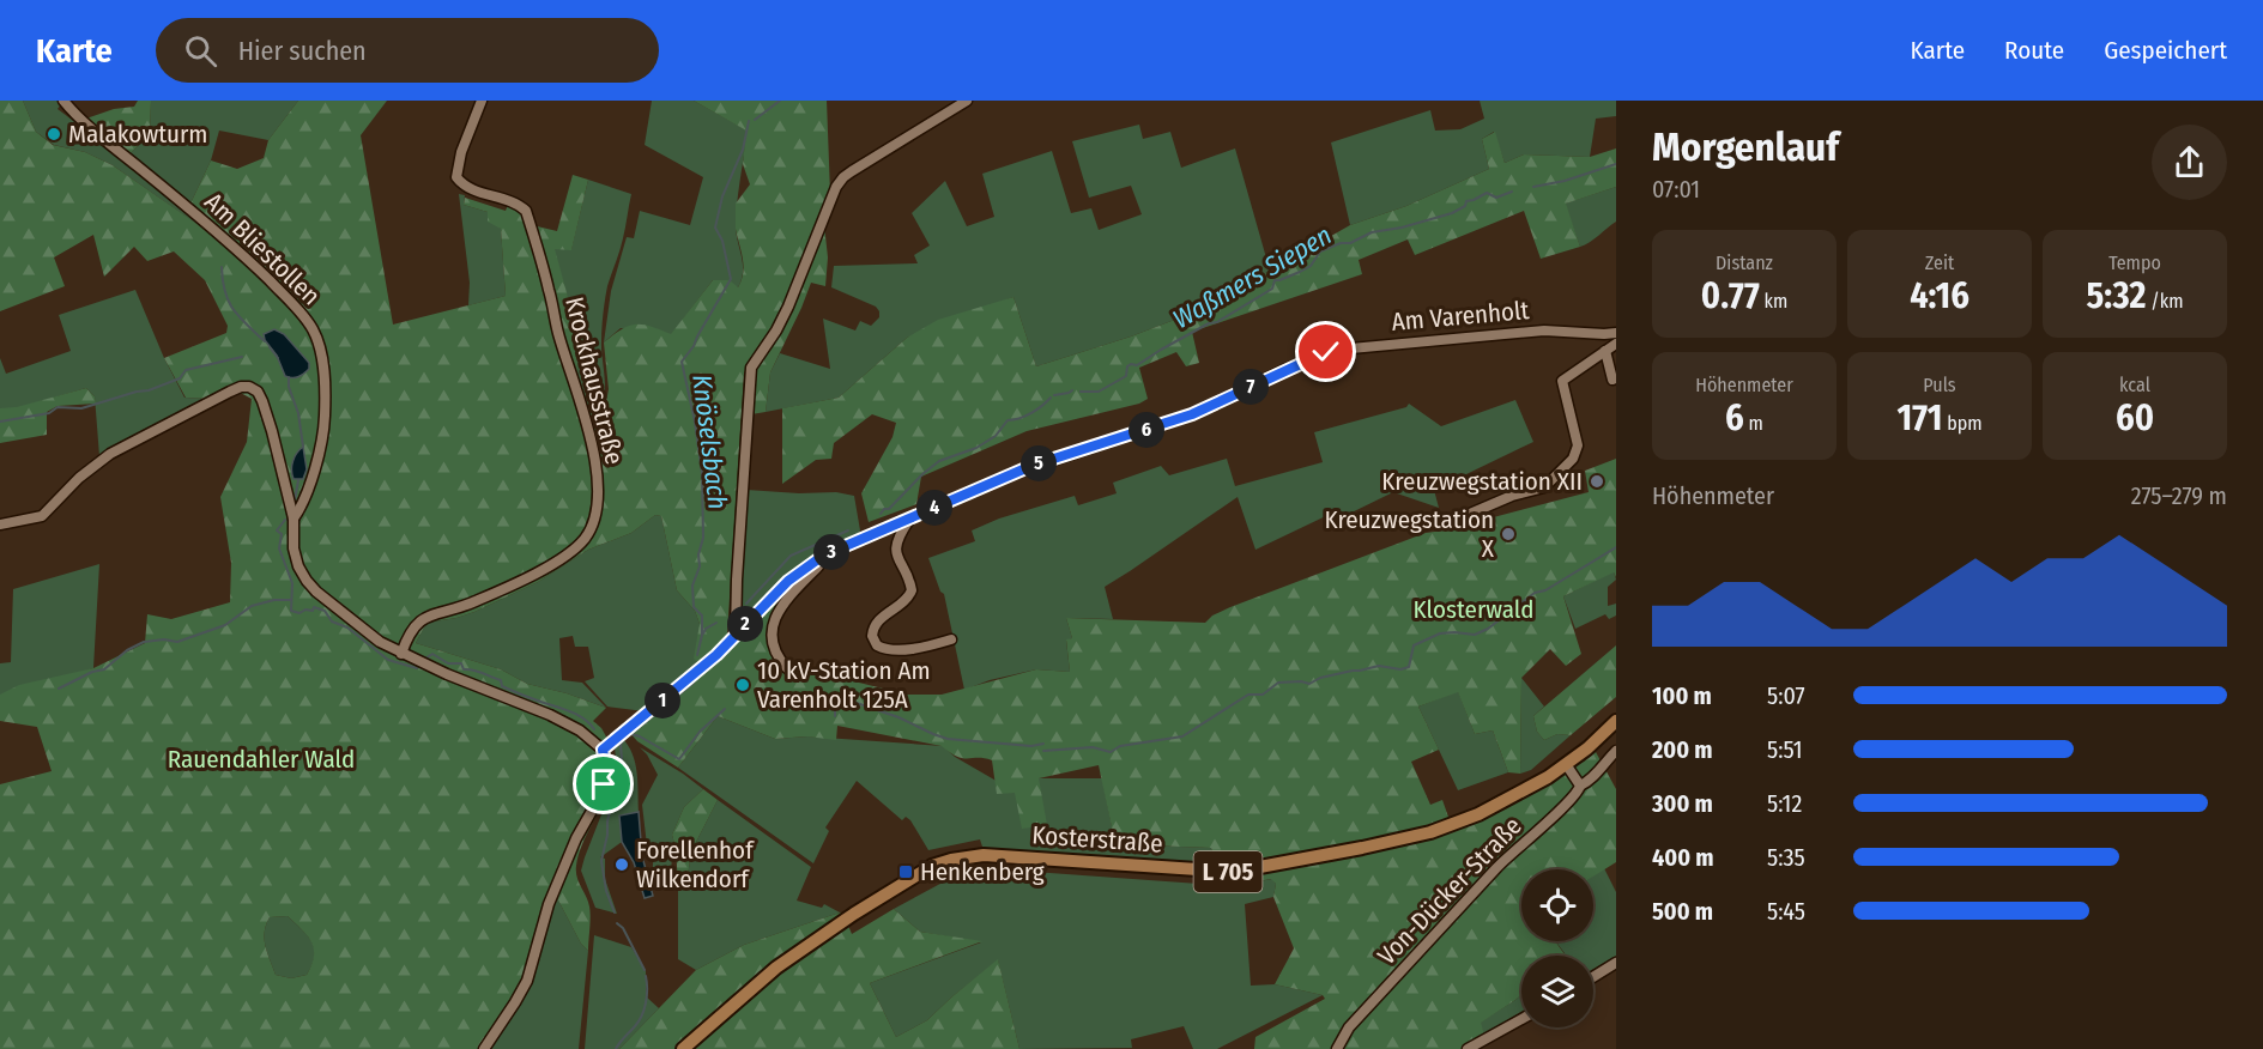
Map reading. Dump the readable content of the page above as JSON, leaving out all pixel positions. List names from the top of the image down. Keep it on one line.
{"streets":{"main road":["Kosterstraße","L 705"],"street":["Am Bliestollen","Am Varenholt","Krockhausstraße","Von-Dücker-Straße"]},"water":["Waßmers Siepen","Knöselsbach"],"parks":["Klosterwald","Rauendahler Wald"],"places":{"other":["Malakowturm","Kreuzwegstation XII","Kreuzwegstation X","10 kV-Station Am Varenholt 125A","Forellenhof Wilkendorf"],"transit":["Henkenberg"]},"page":{"header":"Karte","search":"Hier suchen","nav":["Karte","Route","Gespeichert"],"heading":["Morgenlauf","07:01"],"stats":[["Distanz","0.77 km"],["Zeit","4:16"],["Tempo","5:32 /km"],["Höhenmeter","6 m"],["Puls","171 bpm"],["kcal","60"]],"pins":["7","6","5","4","3","2","1"],"chart":["Höhenmeter","275–279 m"],"list":[{"name":"100 m","note":"5:07"},{"name":"200 m","note":"5:51"},{"name":"300 m","note":"5:12"},{"name":"400 m","note":"5:35"},{"name":"500 m","note":"5:45"}]}}
